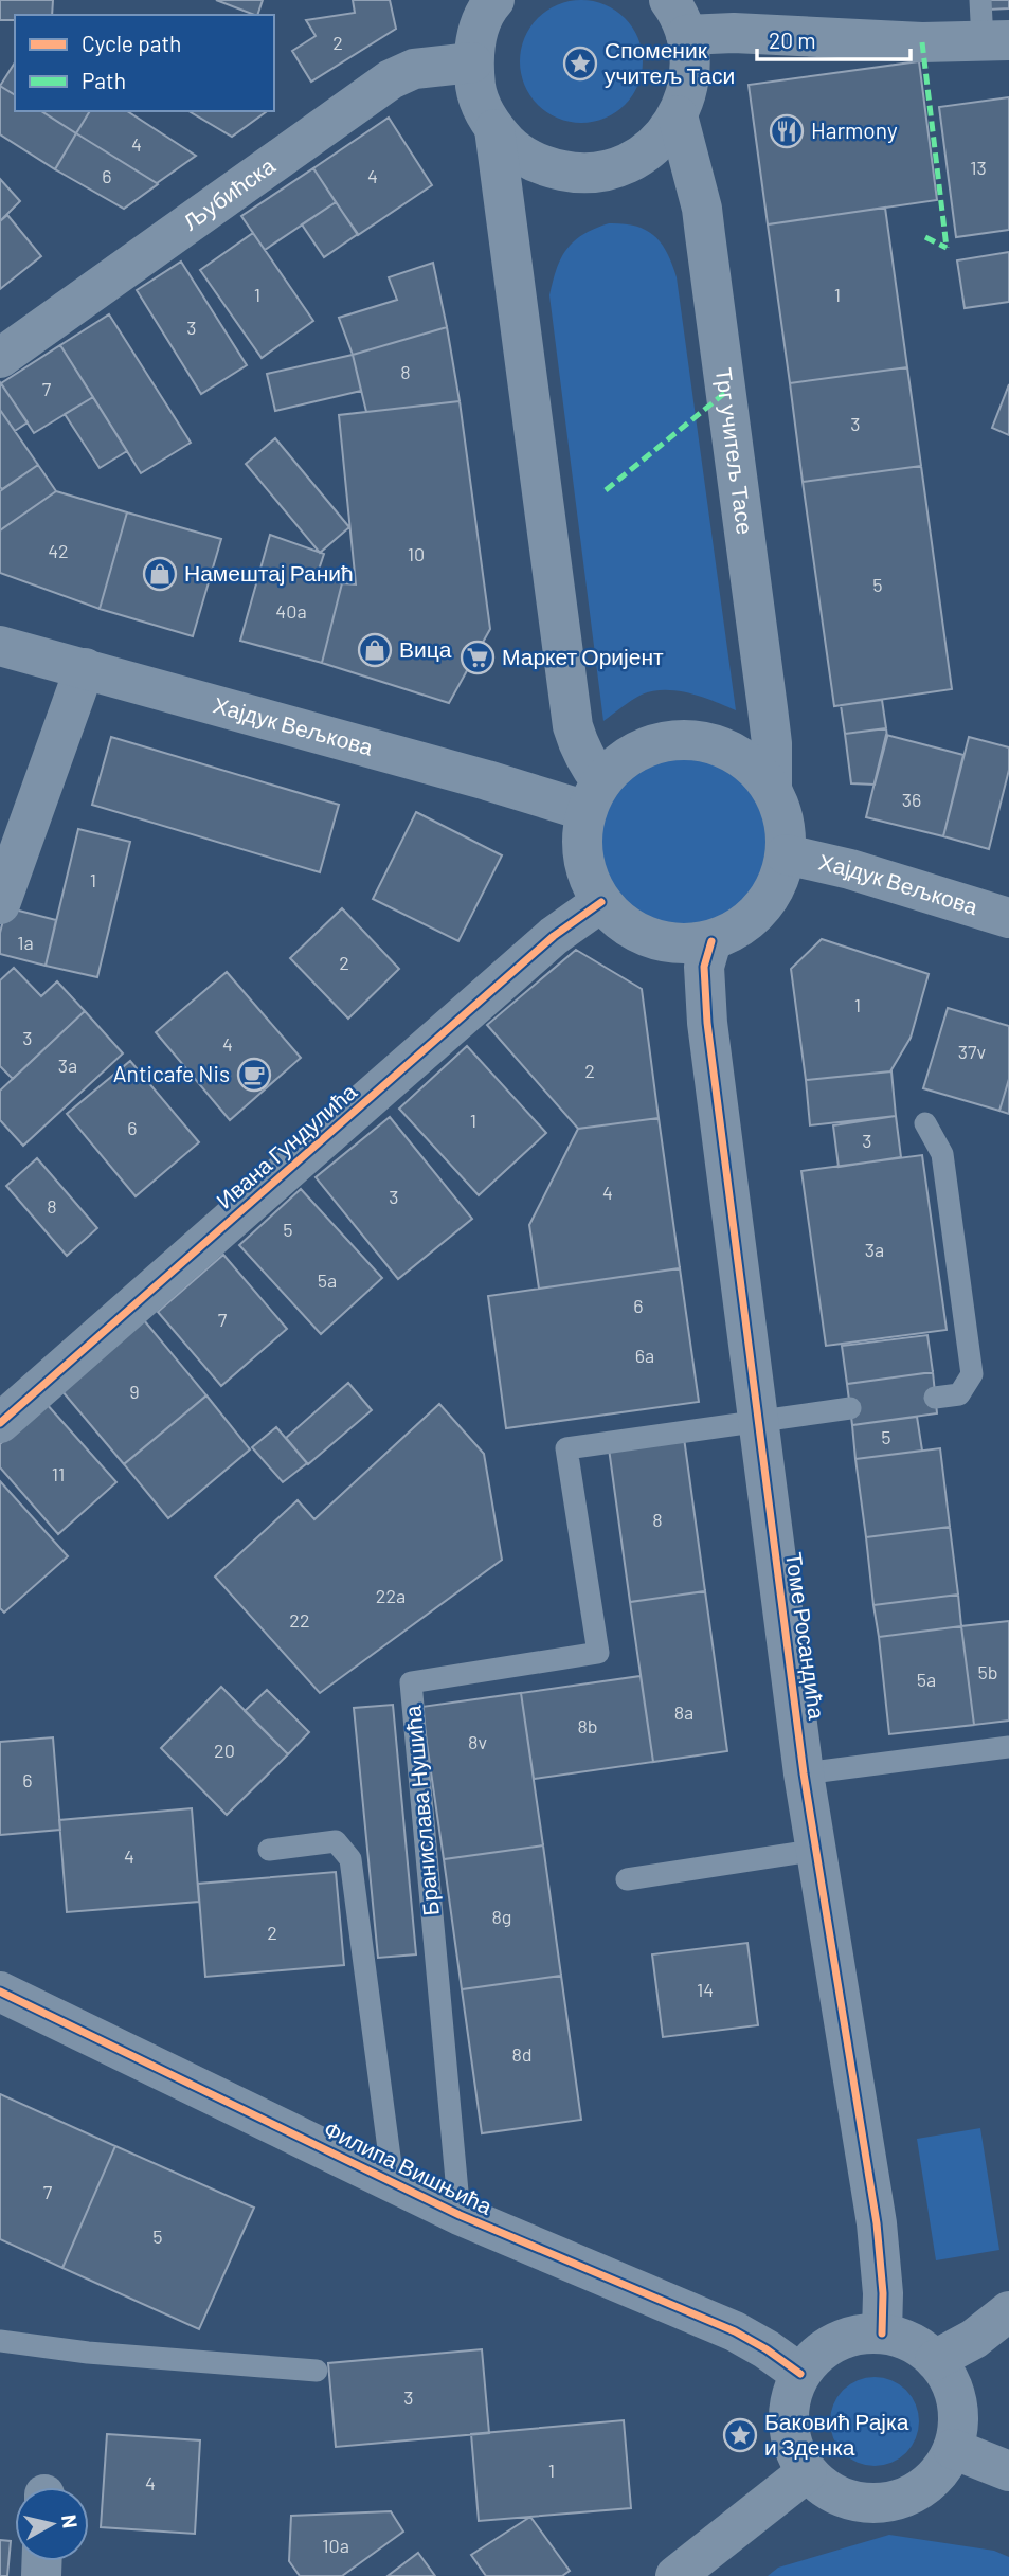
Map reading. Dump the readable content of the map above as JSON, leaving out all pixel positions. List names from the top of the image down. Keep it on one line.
{"streets":{"street":["Љубићска","Трг учитељ Тасе","Хајдук Вељкова","Ивана Гундулића","Томе Росандића","Филипа Вишњића"],"lane":["Бранислава Нушића"]},"crossings":[["Трг учитељ Тасе","Хајдук Вељкова"],["Трг учитељ Тасе","Ивана Гундулића"],["Трг учитељ Тасе","Томе Росандића"],["Хајдук Вељкова","Ивана Гундулића"],["Хајдук Вељкова","Томе Росандића"],["Ивана Гундулића","Томе Росандића"],["Томе Росандића","Бранислава Нушића"],["Томе Росандића","Филипа Вишњића"],["Бранислава Нушића","Филипа Вишњића"]],"places":{"place":["Споменик учитељ Таси","Баковић Рајка и Зденка"],"restaurant":["Harmony"],"shop":["Намештај Ранић","Вица"],"supermarket":["Маркет Оријент"],"cafe":["Anticafe Nis"]},"house_numbers":["2","4","13","6","4","1","1","3","8","7","3","42","10","5","40a","36","1","1a","2","1","3","4","37v","3a","2","1","6","3","4","3","8","5","3a","5a","6","7","6a","9","5","11","8","22a","22","5b","5a","8a","8b","8v","20","6","4","8g","2","14","8d","7","5","3","1","4","10a"],"legend":["Cycle path","Path"],"scale_bar":"20 m","north":"right"}
